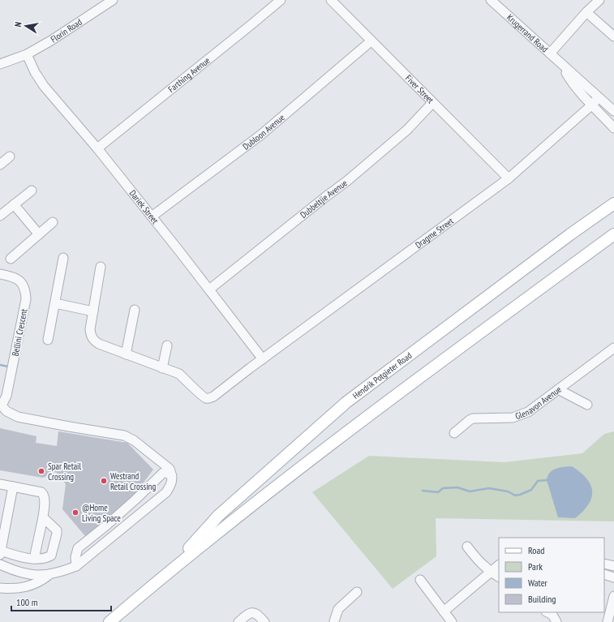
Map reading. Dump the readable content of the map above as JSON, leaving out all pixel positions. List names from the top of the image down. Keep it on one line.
{"streets":{"main road":["Hendrik Potgieter Road"],"street":["Florin Road","Krugerrand Road","Farthing Avenue","Fiver Street","Dubloon Avenue","Dubbeltjie Avenue","Dariek Street","Dragme Street","Bellini Crescent","Glenavon Avenue"]},"crossings":[["Florin Road","Dariek Street"],["Krugerrand Road","Dragme Street"],["Farthing Avenue","Dariek Street"],["Fiver Street","Dubloon Avenue"],["Fiver Street","Dubbeltjie Avenue"],["Fiver Street","Dragme Street"],["Dubloon Avenue","Dariek Street"],["Dubbeltjie Avenue","Dariek Street"],["Dariek Street","Dragme Street"]],"places":["Spar Retail Crossing","Westrand Retail Crossing","@Home Living Space"],"legend":["Road","Park","Water","Building"],"scale_bar":"100 m","north":"left"}
